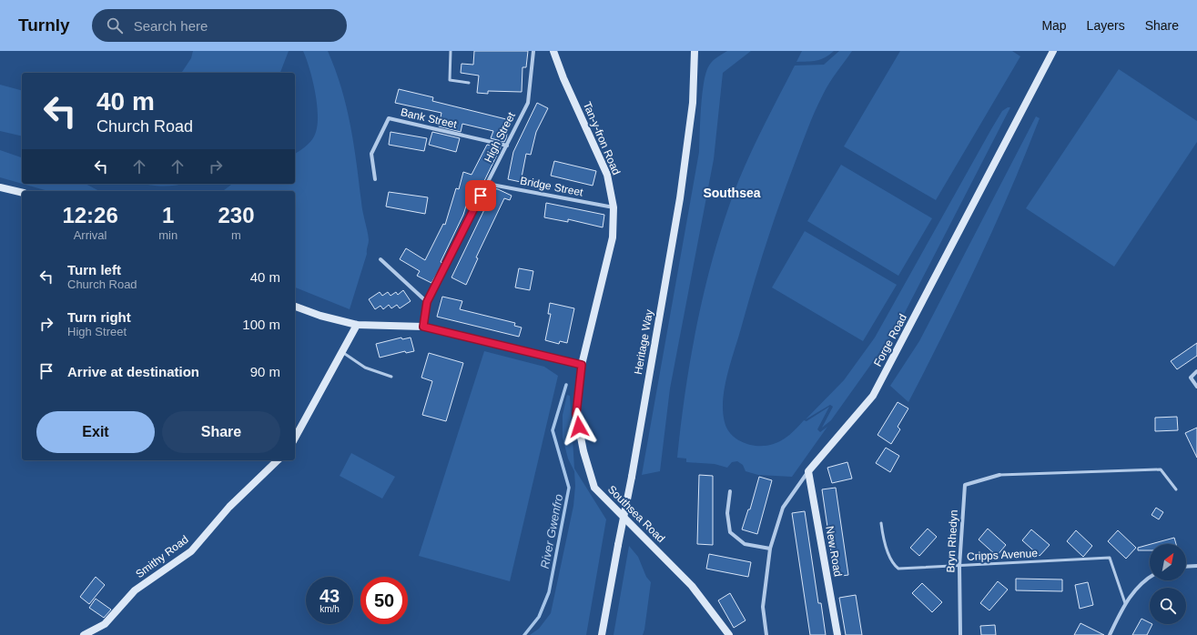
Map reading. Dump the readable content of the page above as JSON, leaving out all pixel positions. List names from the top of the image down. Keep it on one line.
{"streets":{"street":["Bank Street","High Street","Tan-y-fron Road","Bridge Street","Forge Road","Heritage Way","Southsea Road","Bryn Rhedyn","New Road","Smithy Road"],"lane":["Cripps Avenue"]},"crossings":[["Bank Street","High Street"],["High Street","Bridge Street"],["Tan-y-fron Road","Bridge Street"],["Tan-y-fron Road","Southsea Road"],["Forge Road","New Road"],["Bryn Rhedyn","Cripps Avenue"]],"districts":["Southsea"],"water":["River Gwenfro"],"north":"top right","page":{"header":"Turnly","search":"Search here","nav":["Map","Layers","Share"],"turn":["40 m","Church Road"],"eta":["12:26","Arrival","1","min","230","m"],"list":[{"name":"Turn left","note":"Church Road","value":"40 m"},{"name":"Turn right","note":"High Street","value":"100 m"},{"name":"Arrive at destination","value":"90 m"}],"buttons":["Exit","Share"],"speed":"43 km/h","limit":"50"}}
